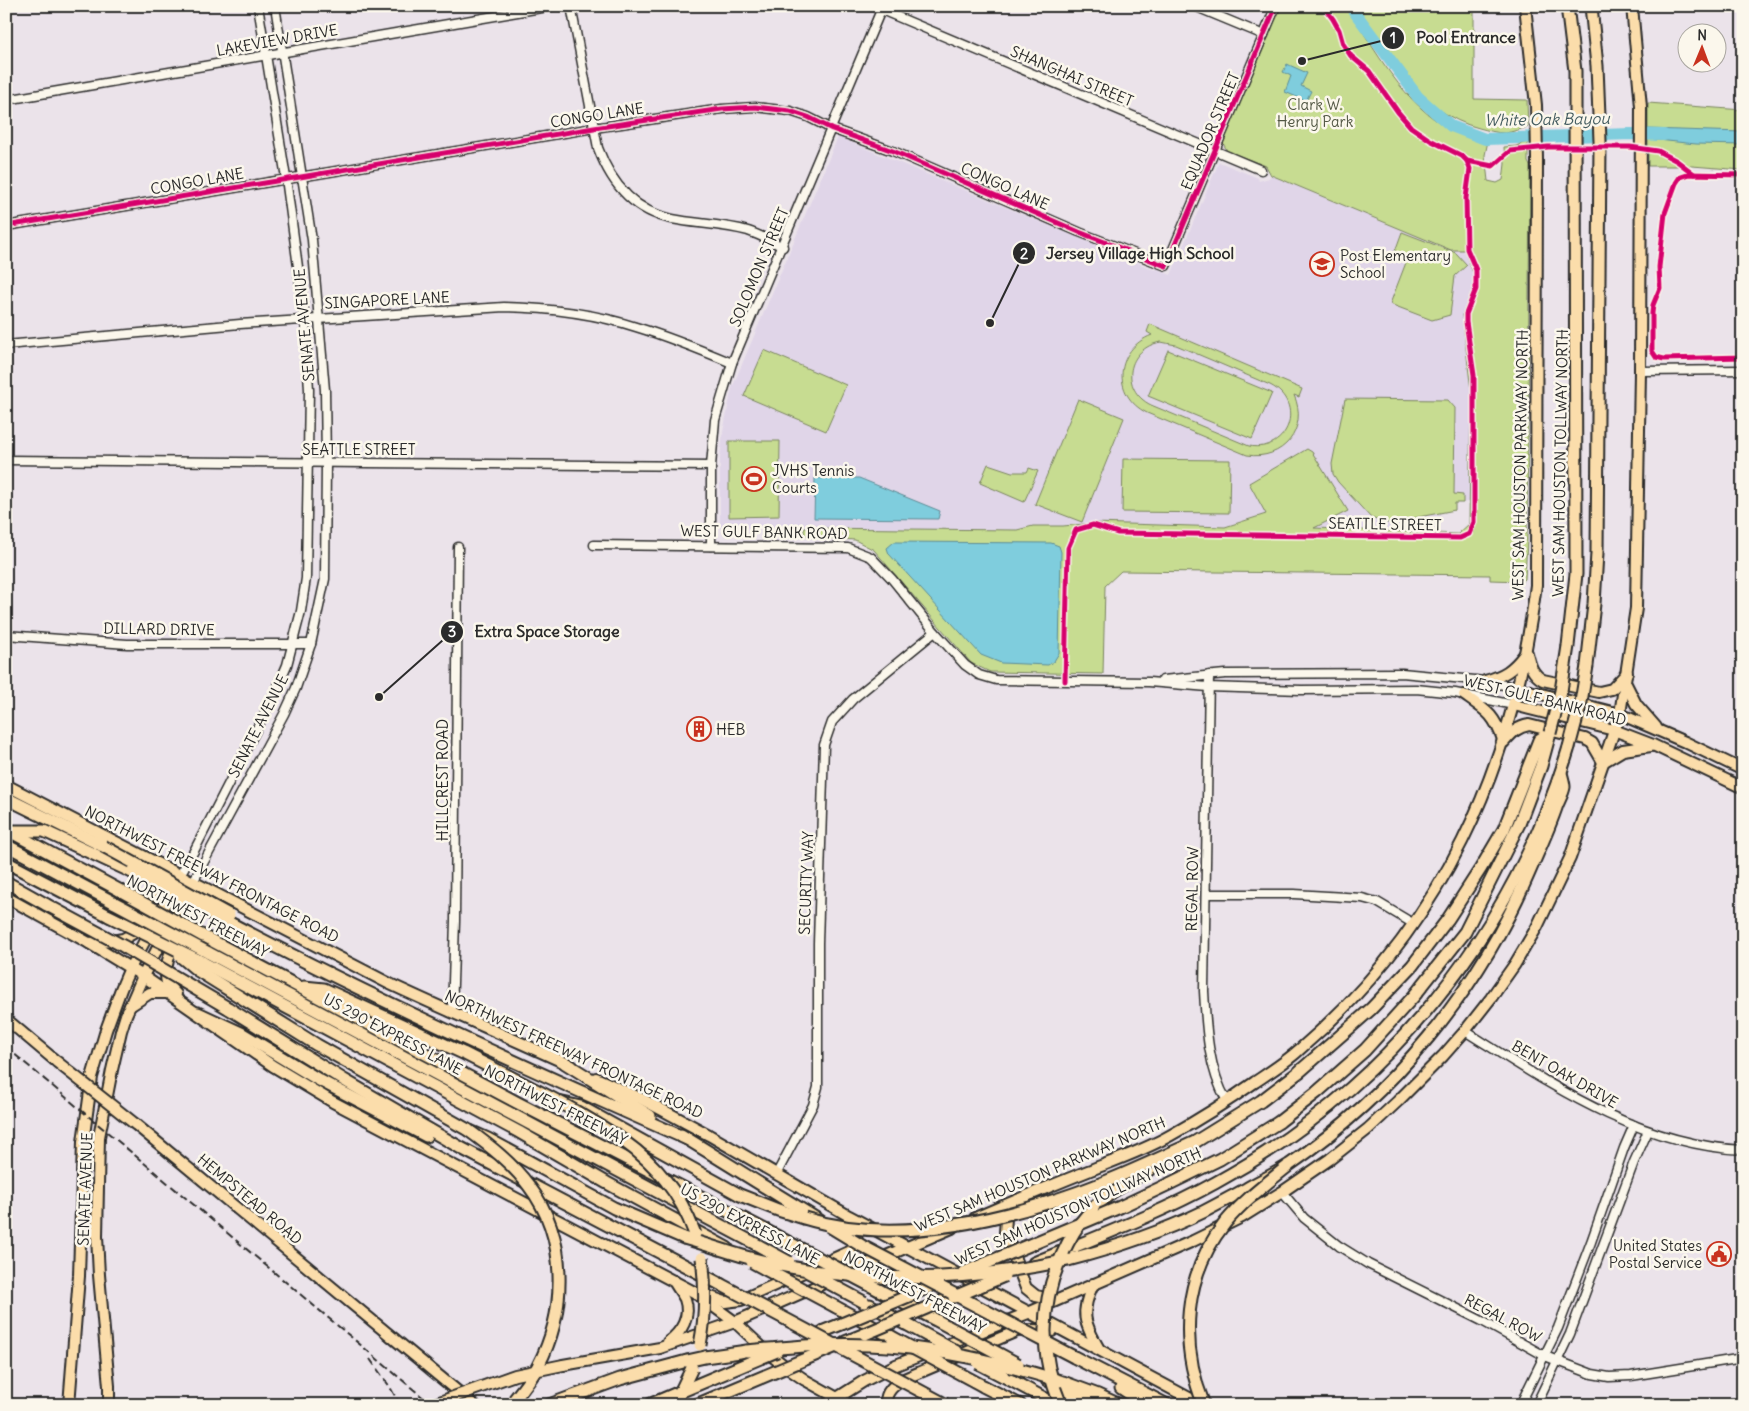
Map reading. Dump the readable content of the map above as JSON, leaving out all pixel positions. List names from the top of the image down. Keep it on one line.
{"streets":{"highway":["WEST SAM HOUSTON TOLLWAY NORTH","NORTHWEST FREEWAY","US 290 EXPRESS LANE"],"main road":["SENATE AVENUE","WEST SAM HOUSTON PARKWAY NORTH","WEST GULF BANK ROAD","NORTHWEST FREEWAY FRONTAGE ROAD","HEMPSTEAD ROAD"],"street":["LAKEVIEW DRIVE","SHANGHAI STREET","CONGO LANE","EQUADOR STREET","SOLOMON STREET","SINGAPORE LANE","SEATTLE STREET","DILLARD DRIVE","HILLCREST ROAD","SECURITY WAY","REGAL ROW","BENT OAK DRIVE"]},"crossings":[["LAKEVIEW DRIVE","SENATE AVENUE"],["SHANGHAI STREET","EQUADOR STREET"],["SHANGHAI STREET","SOLOMON STREET"],["CONGO LANE","EQUADOR STREET"],["CONGO LANE","SOLOMON STREET"],["CONGO LANE","SENATE AVENUE"],["SOLOMON STREET","SINGAPORE LANE"],["SOLOMON STREET","SEATTLE STREET"],["SOLOMON STREET","WEST GULF BANK ROAD"],["SINGAPORE LANE","SENATE AVENUE"],["SENATE AVENUE","SEATTLE STREET"],["SENATE AVENUE","DILLARD DRIVE"],["SENATE AVENUE","NORTHWEST FREEWAY FRONTAGE ROAD"],["WEST SAM HOUSTON PARKWAY NORTH","WEST GULF BANK ROAD"],["WEST SAM HOUSTON PARKWAY NORTH","NORTHWEST FREEWAY FRONTAGE ROAD"],["WEST SAM HOUSTON PARKWAY NORTH","REGAL ROW"],["WEST GULF BANK ROAD","SECURITY WAY"],["WEST GULF BANK ROAD","REGAL ROW"],["HILLCREST ROAD","NORTHWEST FREEWAY FRONTAGE ROAD"],["NORTHWEST FREEWAY FRONTAGE ROAD","SECURITY WAY"]],"water":["White Oak Bayou"],"parks":["Clark W. Henry Park"],"places":{"other":["Pool Entrance","Jersey Village High School","Extra Space Storage"],"school or university":["Post Elementary School"],"sports":["JVHS Tennis Courts"],"building":["HEB"],"public building":["United States Postal Service"]},"north":"top"}
